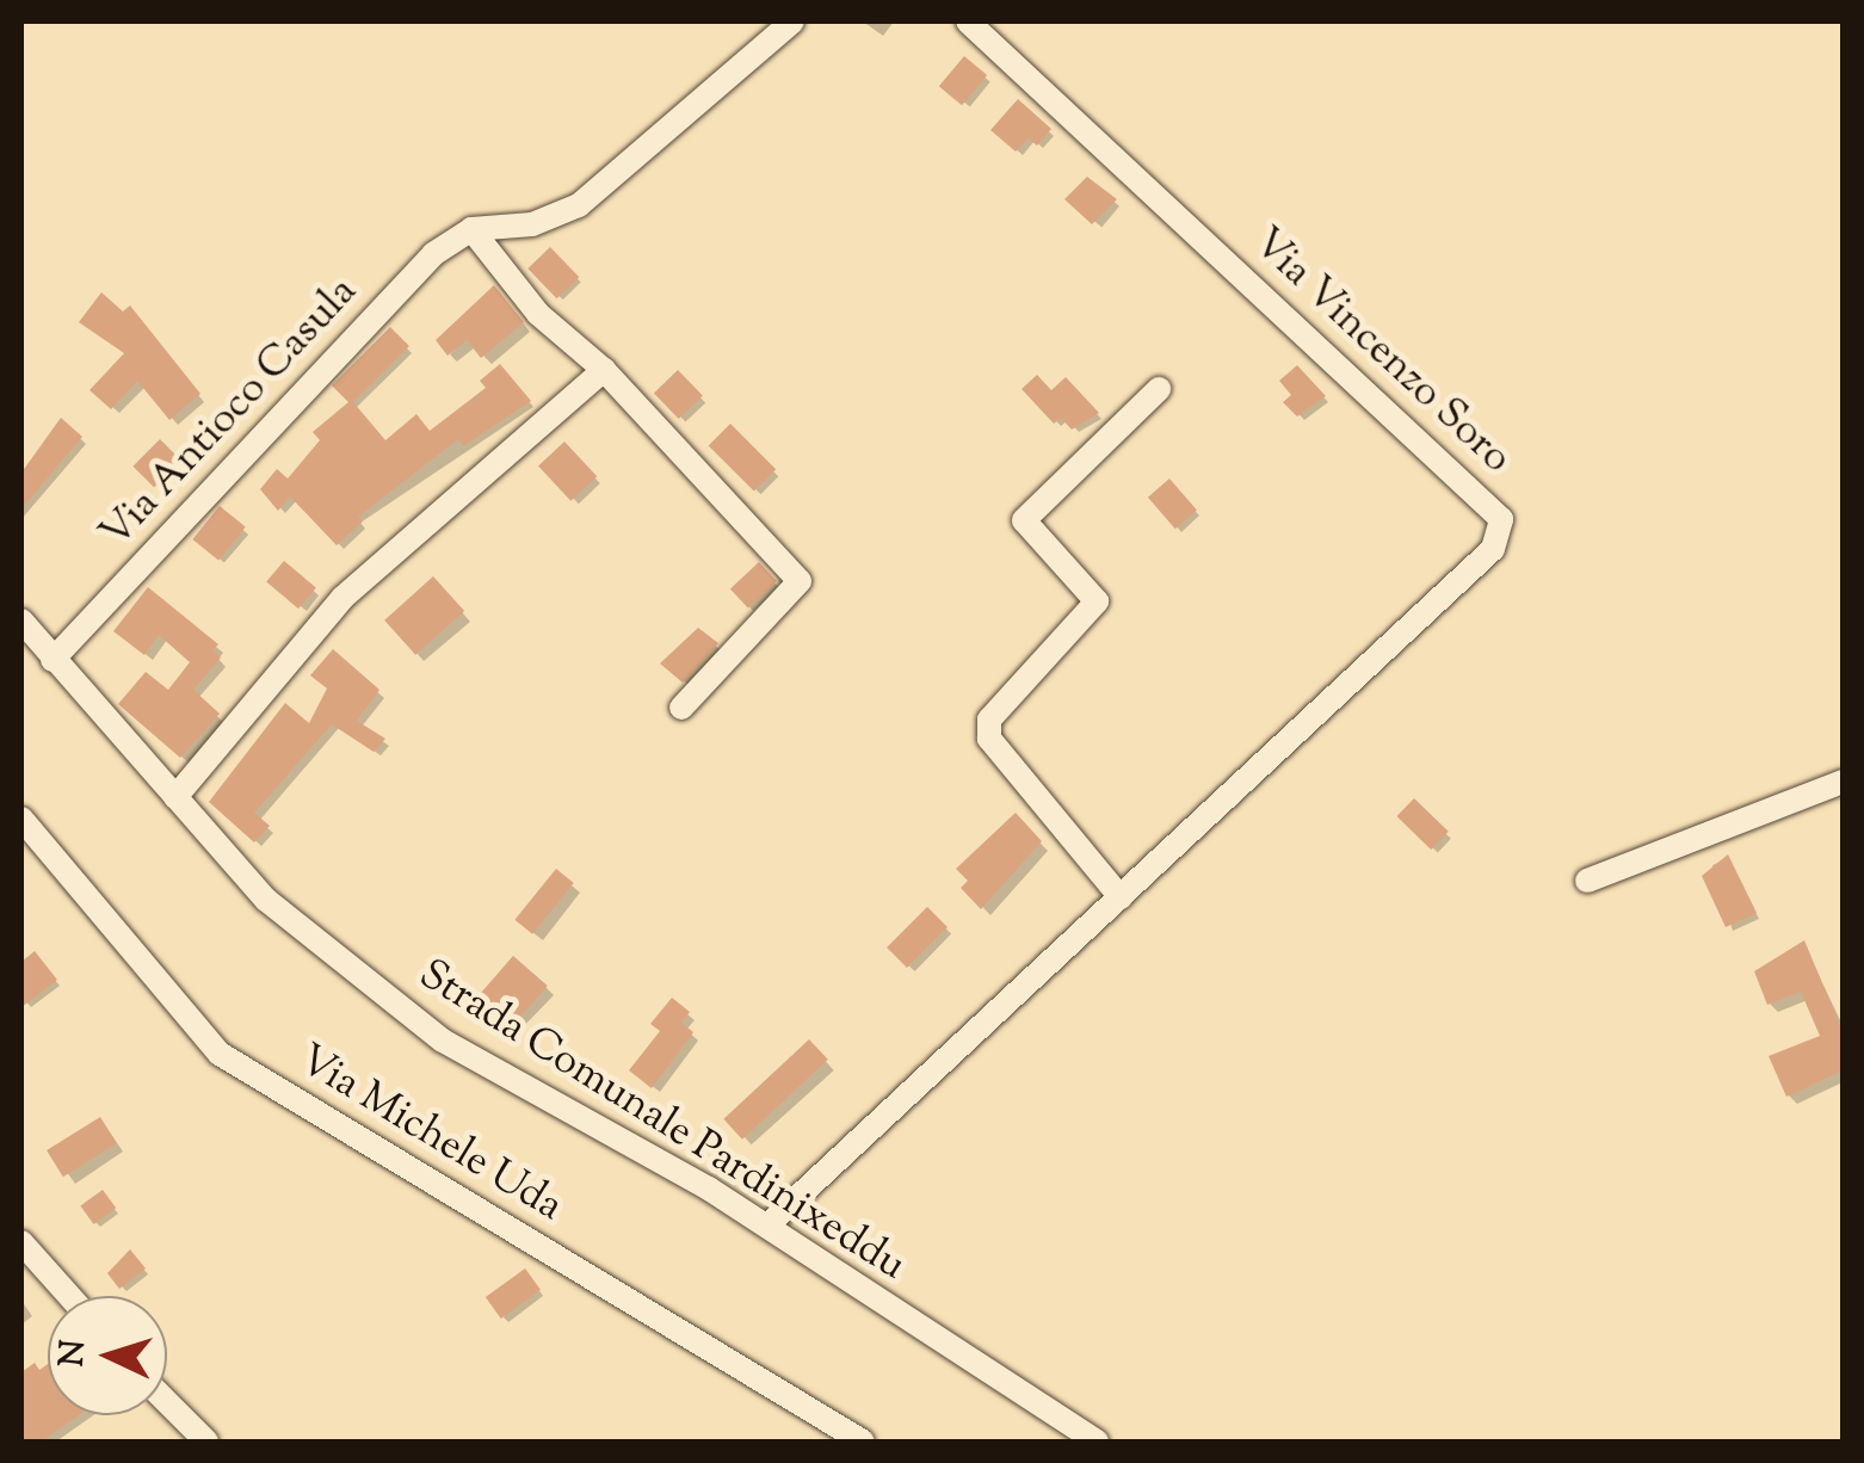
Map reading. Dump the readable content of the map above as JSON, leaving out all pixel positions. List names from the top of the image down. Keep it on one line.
{"streets":{"street":["Via Vincenzo Soro","Via Antioco Casula","Strada Comunale Pardinixeddu","Via Michele Uda"]},"crossings":[["Via Vincenzo Soro","Strada Comunale Pardinixeddu"],["Via Antioco Casula","Strada Comunale Pardinixeddu"]],"north":"left"}
